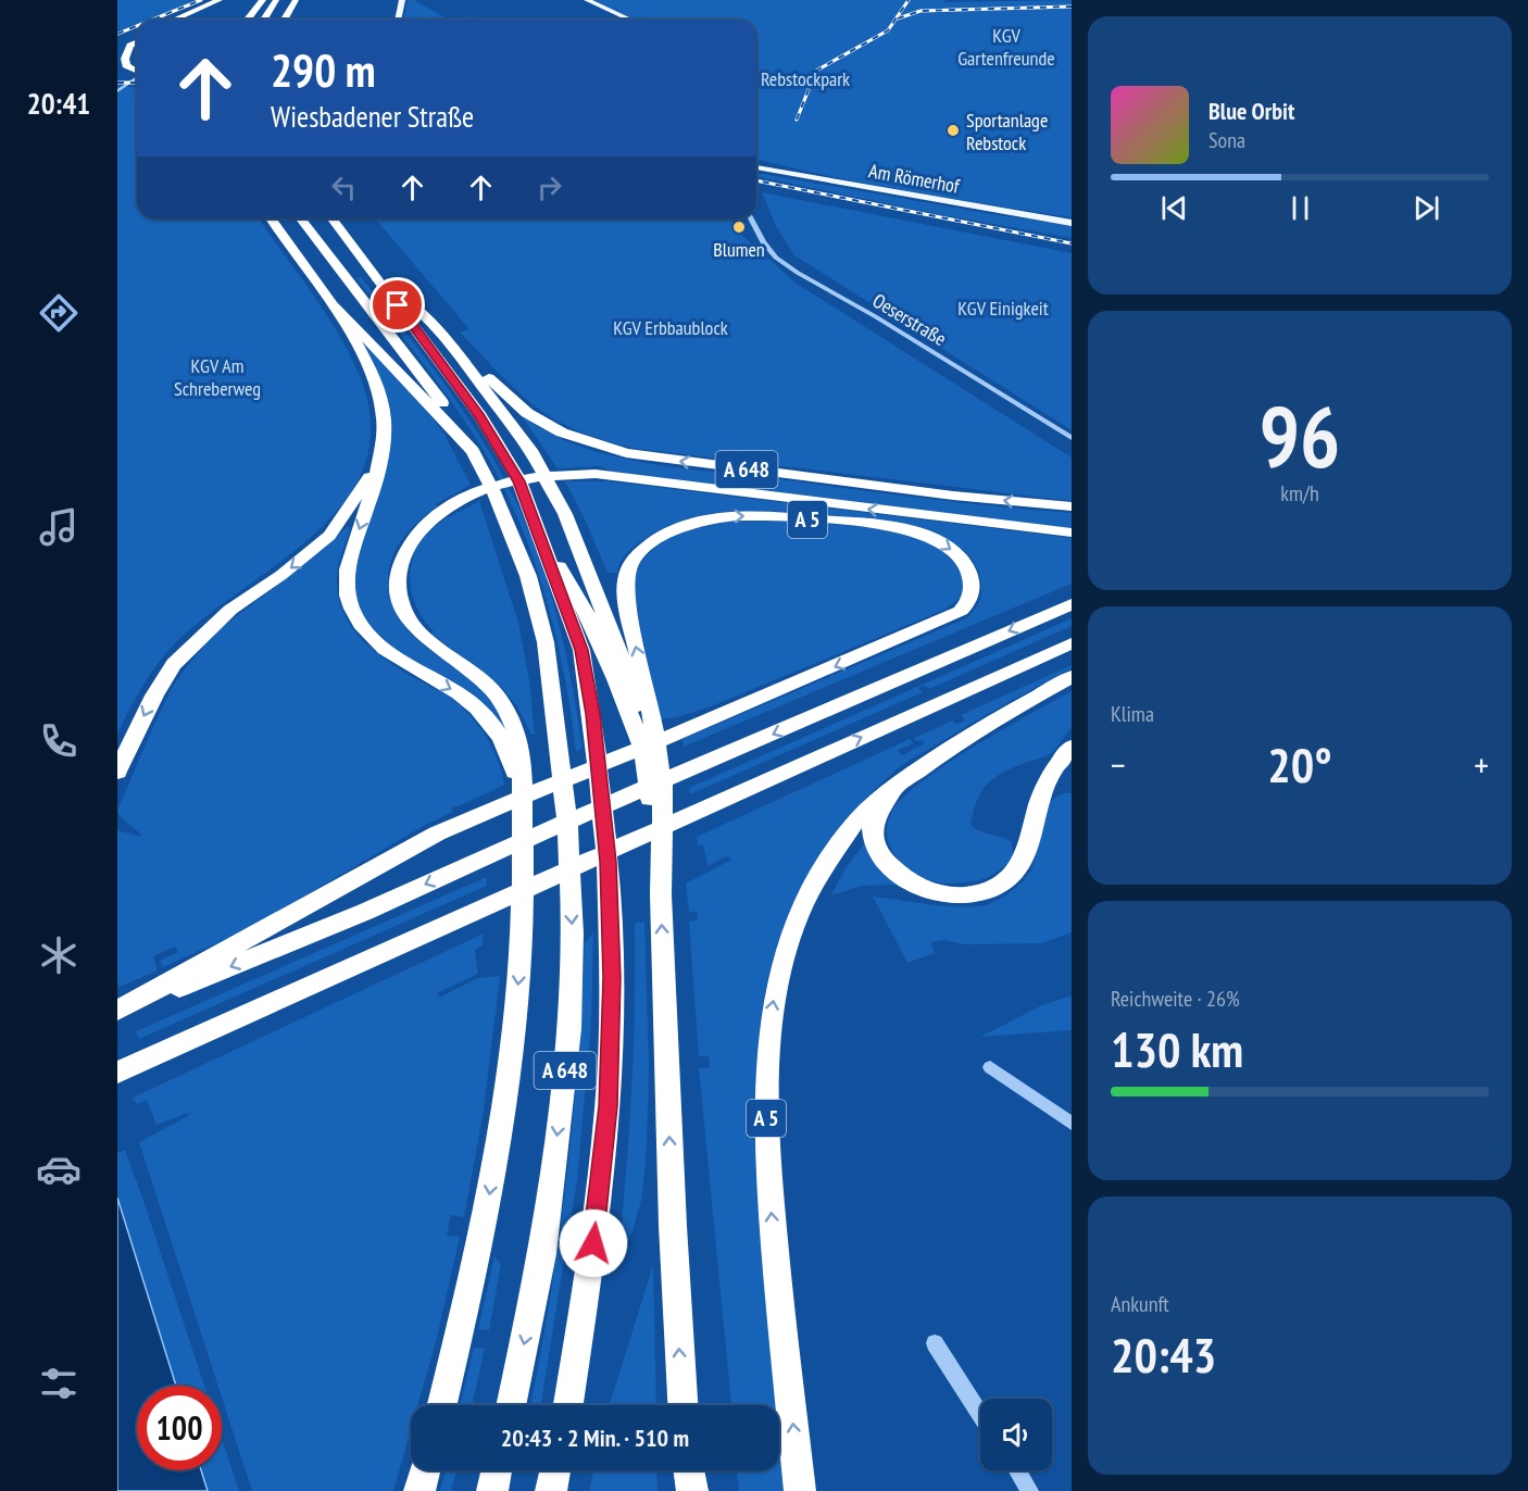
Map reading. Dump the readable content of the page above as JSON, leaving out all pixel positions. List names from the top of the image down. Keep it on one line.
{"streets":{"highway":["A 648","A 5"],"main road":["Am Römerhof"],"street":["Oeserstraße"]},"parks":["KGV Gartenfreunde","Rebstockpark","KGV Einigkeit","KGV Erbbaublock","KGV Am Schreberweg"],"places":["Sportanlage Rebstock","Blumen"],"page":{"tabs":"20:41","turn":["290 m","Wiesbadener Straße"],"song":["Blue Orbit","Sona"],"tile":[["96","km/h"],"Klima",["Reichweite · 26%","130 km"],["Ankunft","20:43"]],"heat":["−","20°","+"],"limit":"100","trip":"20:43 · 2 Min. · 510 m"}}
